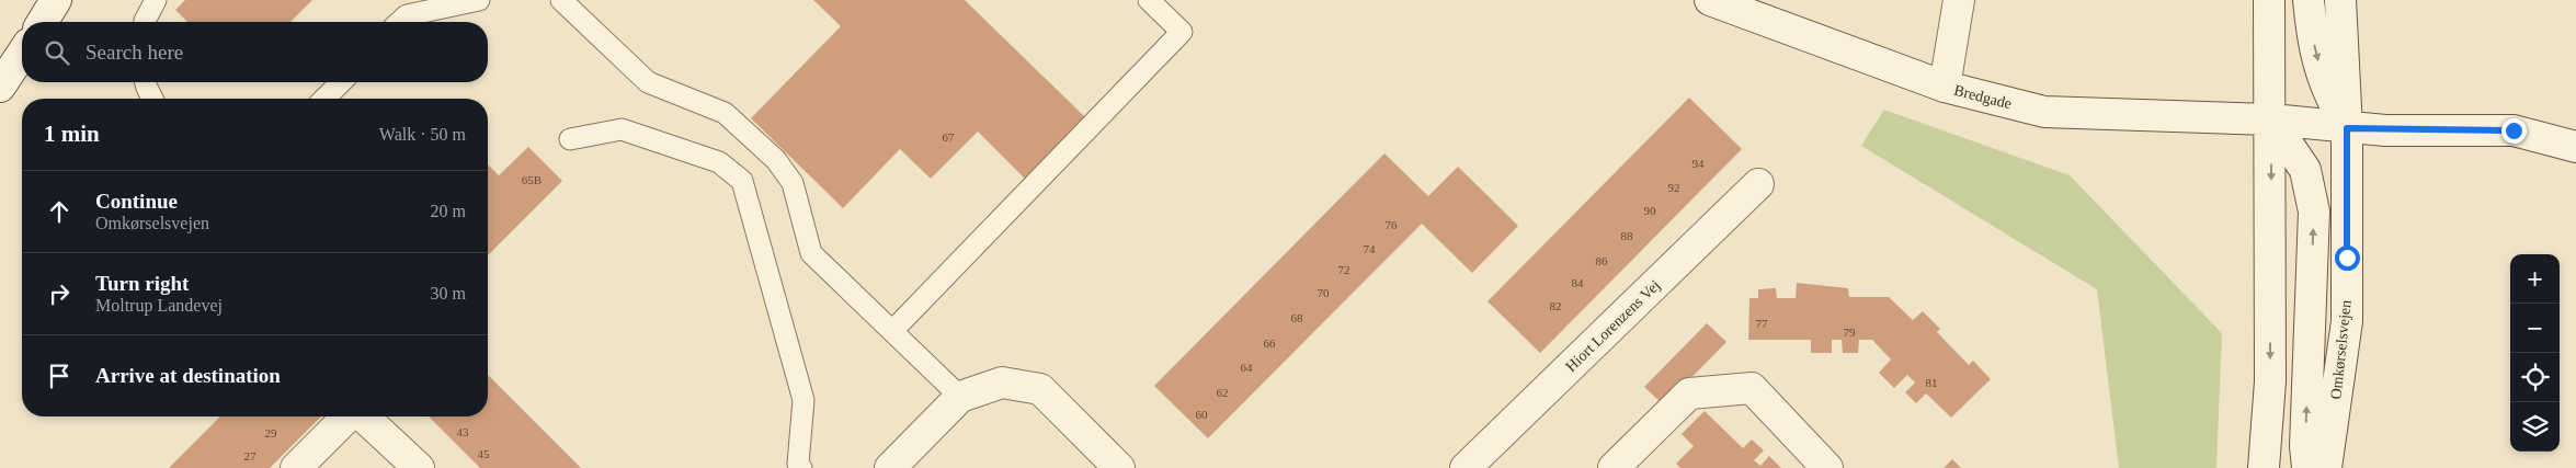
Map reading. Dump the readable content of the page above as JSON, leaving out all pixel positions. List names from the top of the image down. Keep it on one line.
{"streets":{"street":["Bredgade","Hiort Lorenzens Vej","Omkørselsvejen"]},"crossings":[["Bredgade","Omkørselsvejen"]],"house_numbers":["67","94","65B","92","90","76","88","74","86","72","84","70","82","68","77","79","66","64","81","62","60","43","29","45","27"],"page":{"search":"Search here","heading":["1 min","Walk · 50 m"],"list":[["Continue","Omkørselsvejen","20 m"],["Turn right","Moltrup Landevej","30 m"],"Arrive at destination"],"map_buttons":["+","−"]}}
